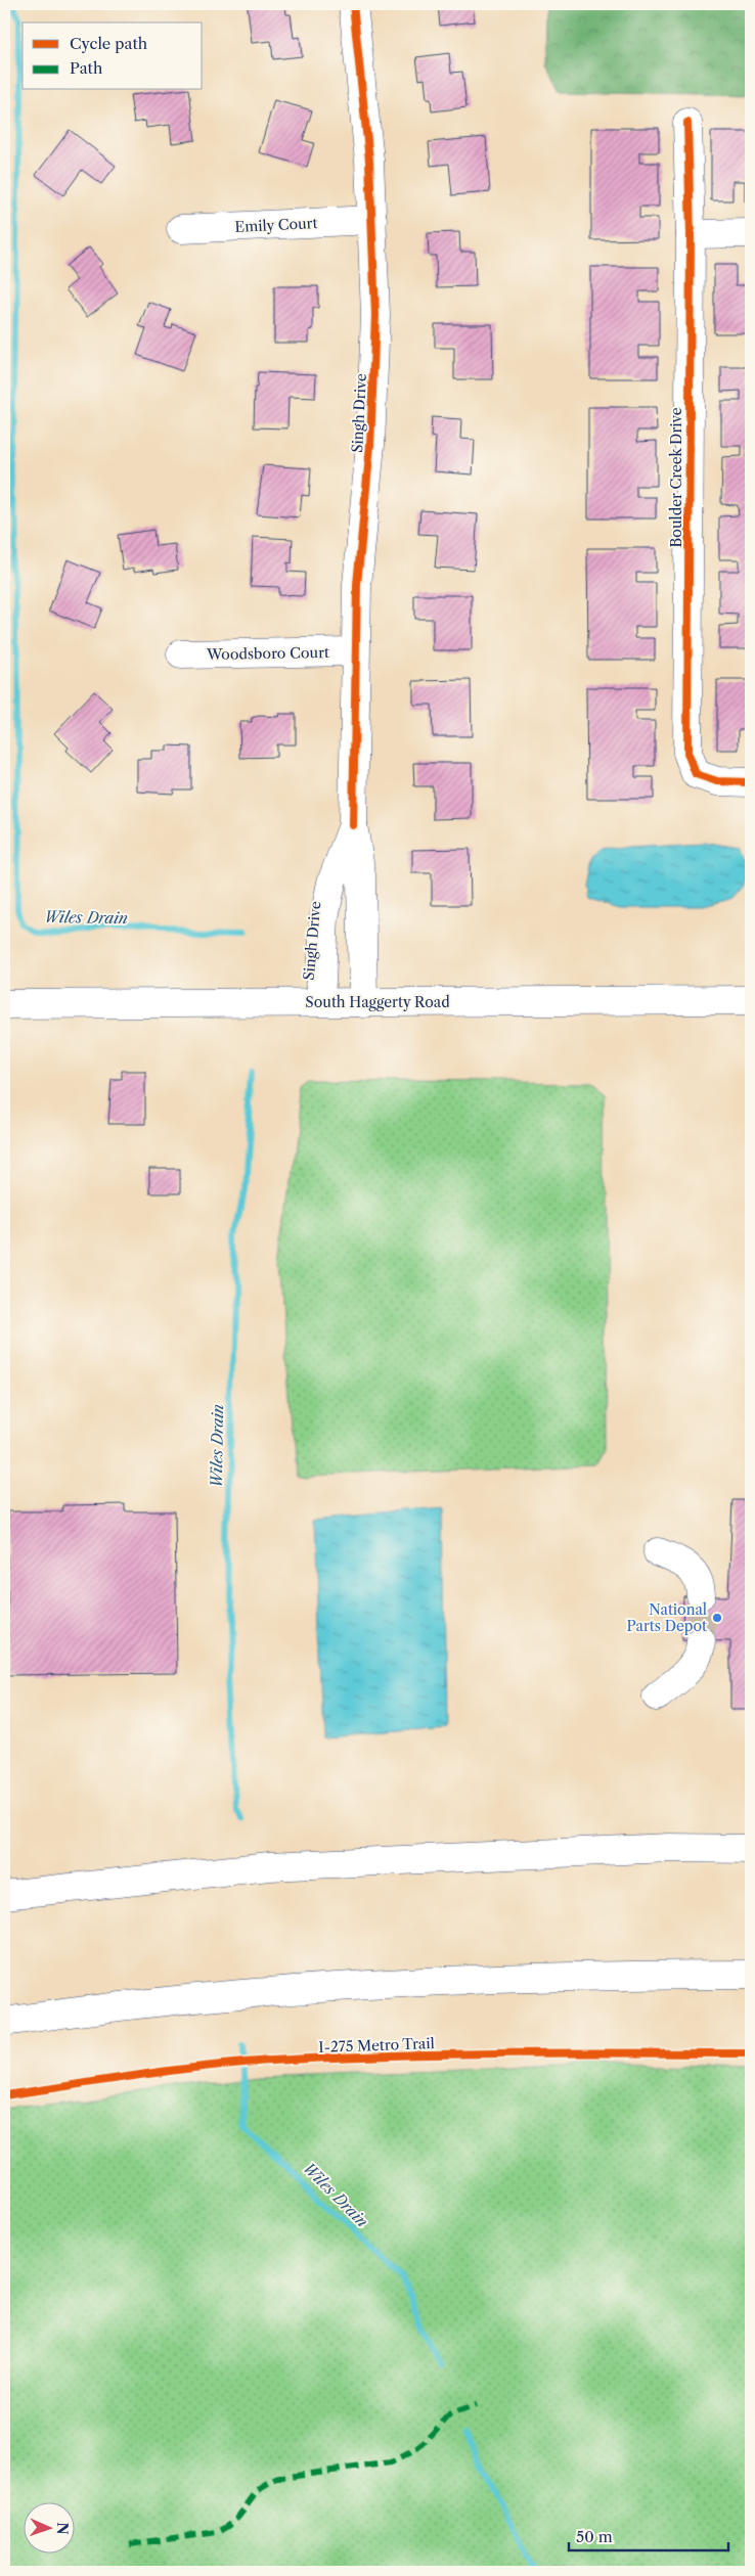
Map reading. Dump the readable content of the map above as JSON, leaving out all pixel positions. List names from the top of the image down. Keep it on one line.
{"streets":{"main road":["Emily Court","Singh Drive","Boulder Creek Drive","Woodsboro Court","South Haggerty Road"],"cycle path":["I-275 Metro Trail"]},"crossings":[["Emily Court","Singh Drive"],["Singh Drive","Woodsboro Court"],["Singh Drive","South Haggerty Road"]],"water":["Wiles Drain"],"places":["National Parts Depot"],"legend":["Cycle path","Path"],"scale_bar":"50 m","north":"right"}
